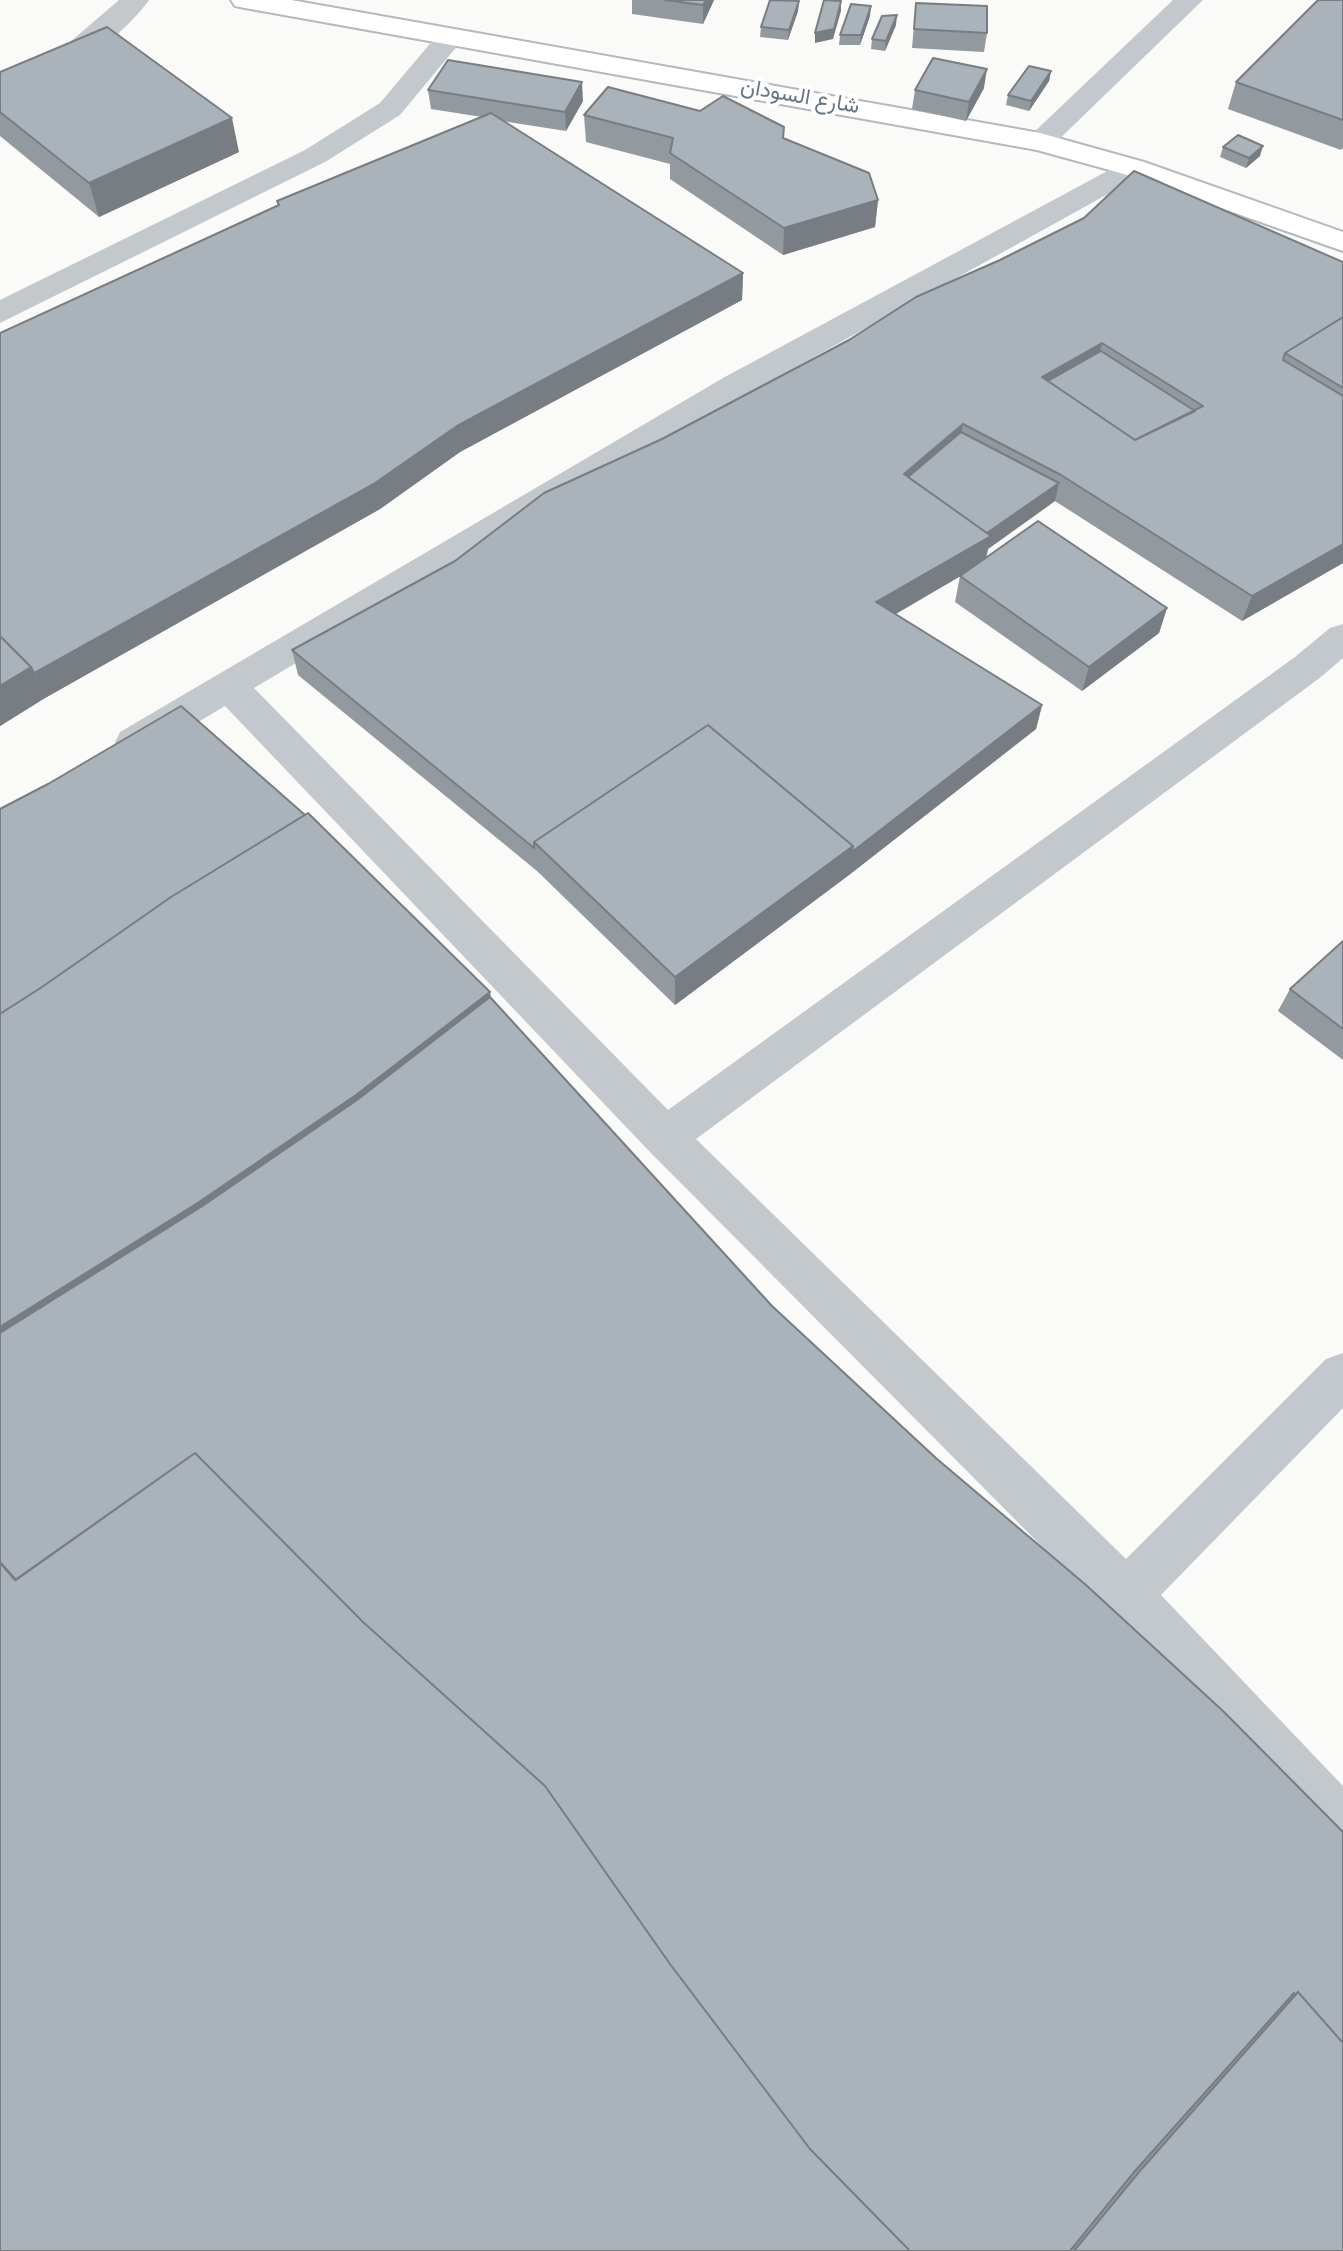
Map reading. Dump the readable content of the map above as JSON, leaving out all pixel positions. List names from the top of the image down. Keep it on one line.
{"streets":{"main road":["شارع السودان"]}}
